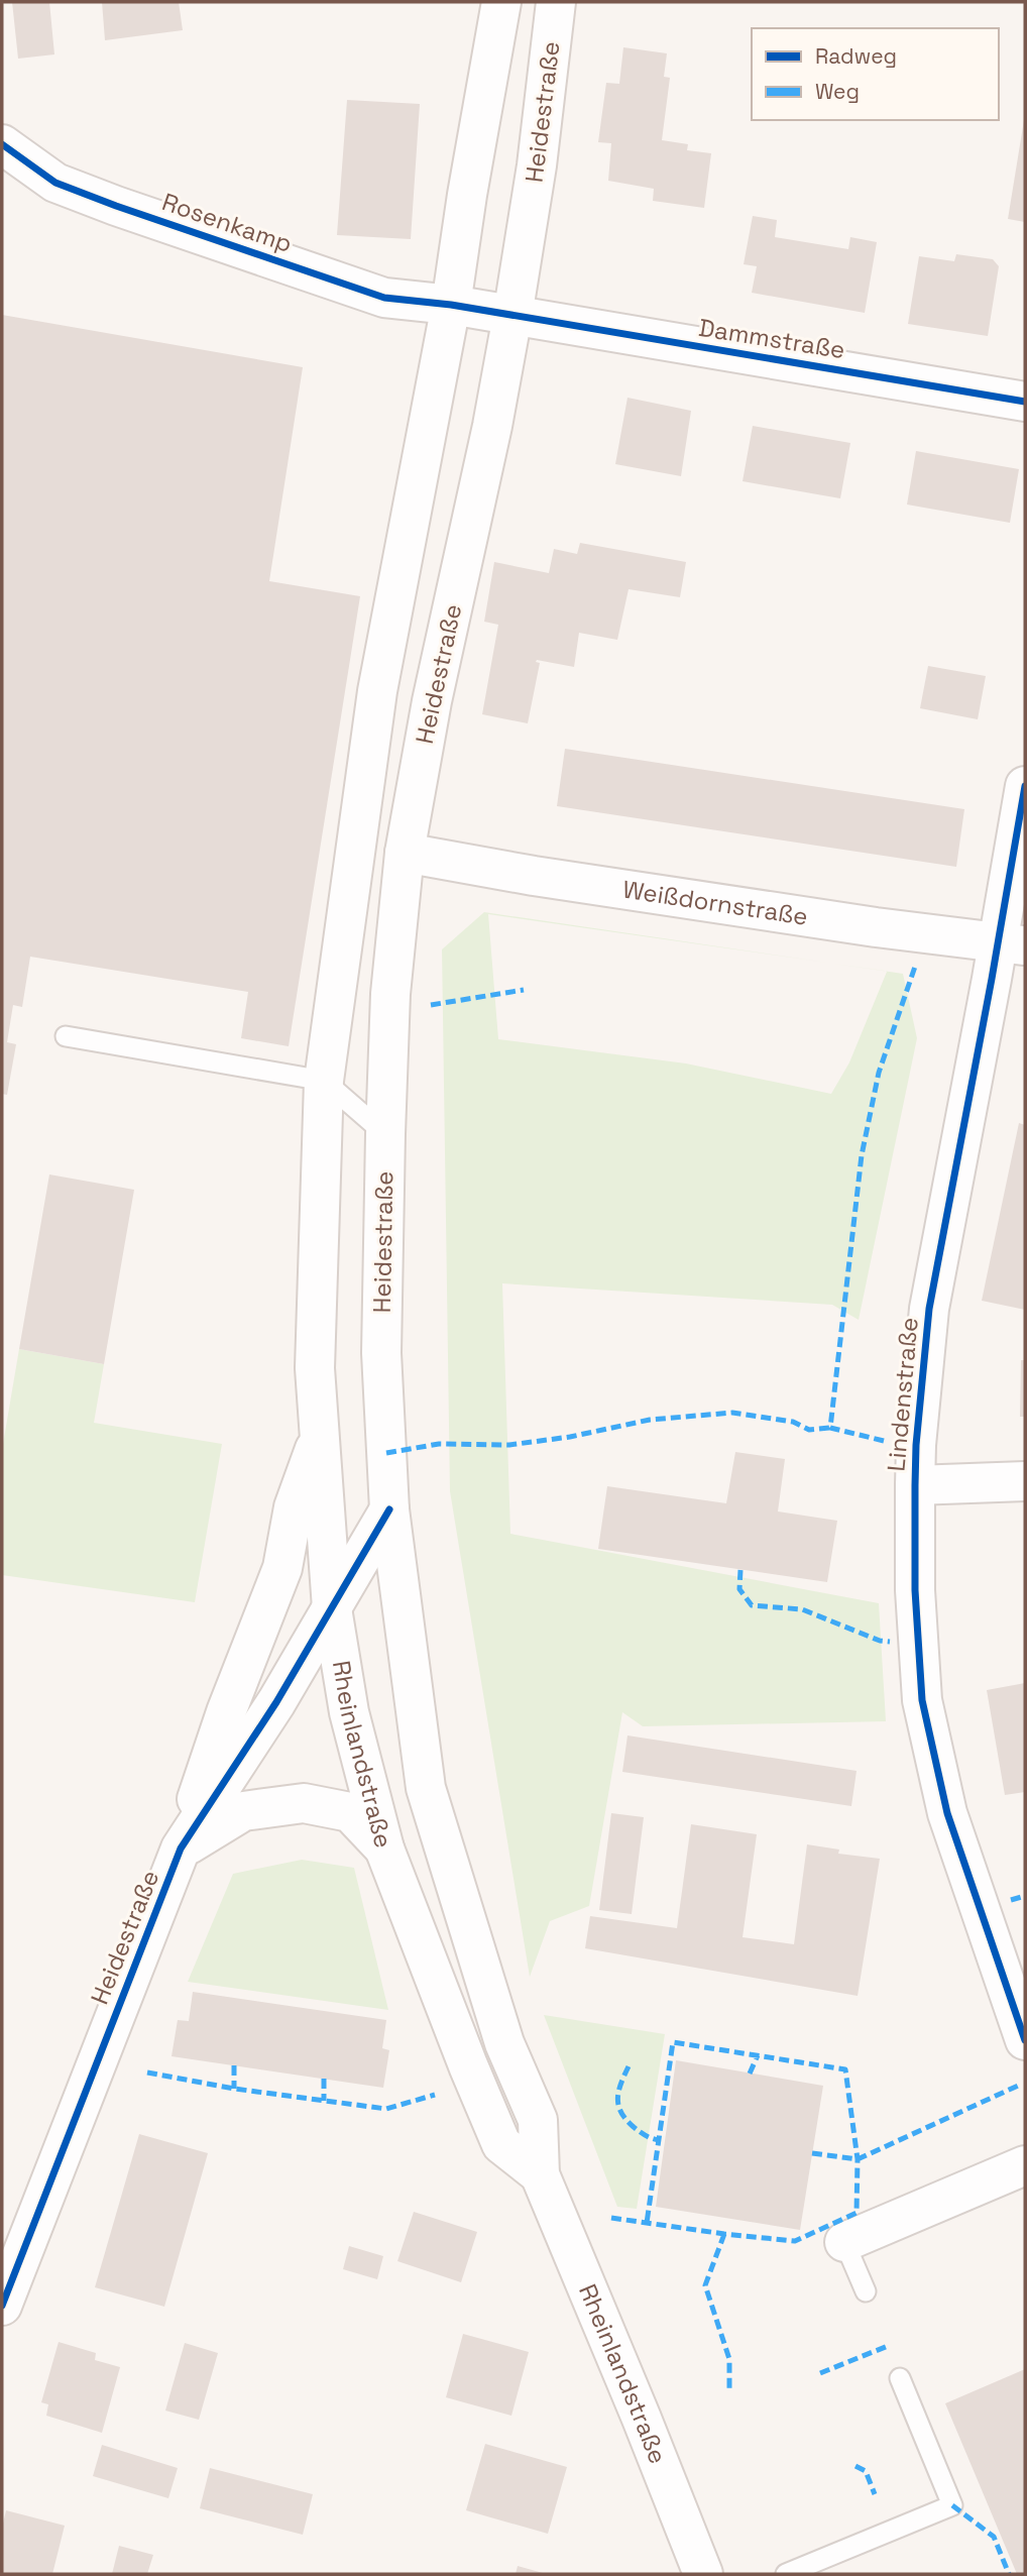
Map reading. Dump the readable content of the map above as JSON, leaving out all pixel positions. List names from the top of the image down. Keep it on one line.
{"streets":{"main road":["Heidestraße","Rosenkamp","Dammstraße","Weißdornstraße","Lindenstraße","Rheinlandstraße"]},"crossings":[["Heidestraße","Rosenkamp"],["Heidestraße","Dammstraße"],["Heidestraße","Weißdornstraße"],["Heidestraße","Rheinlandstraße"],["Rosenkamp","Dammstraße"],["Weißdornstraße","Lindenstraße"]],"legend":["Radweg","Weg"]}
